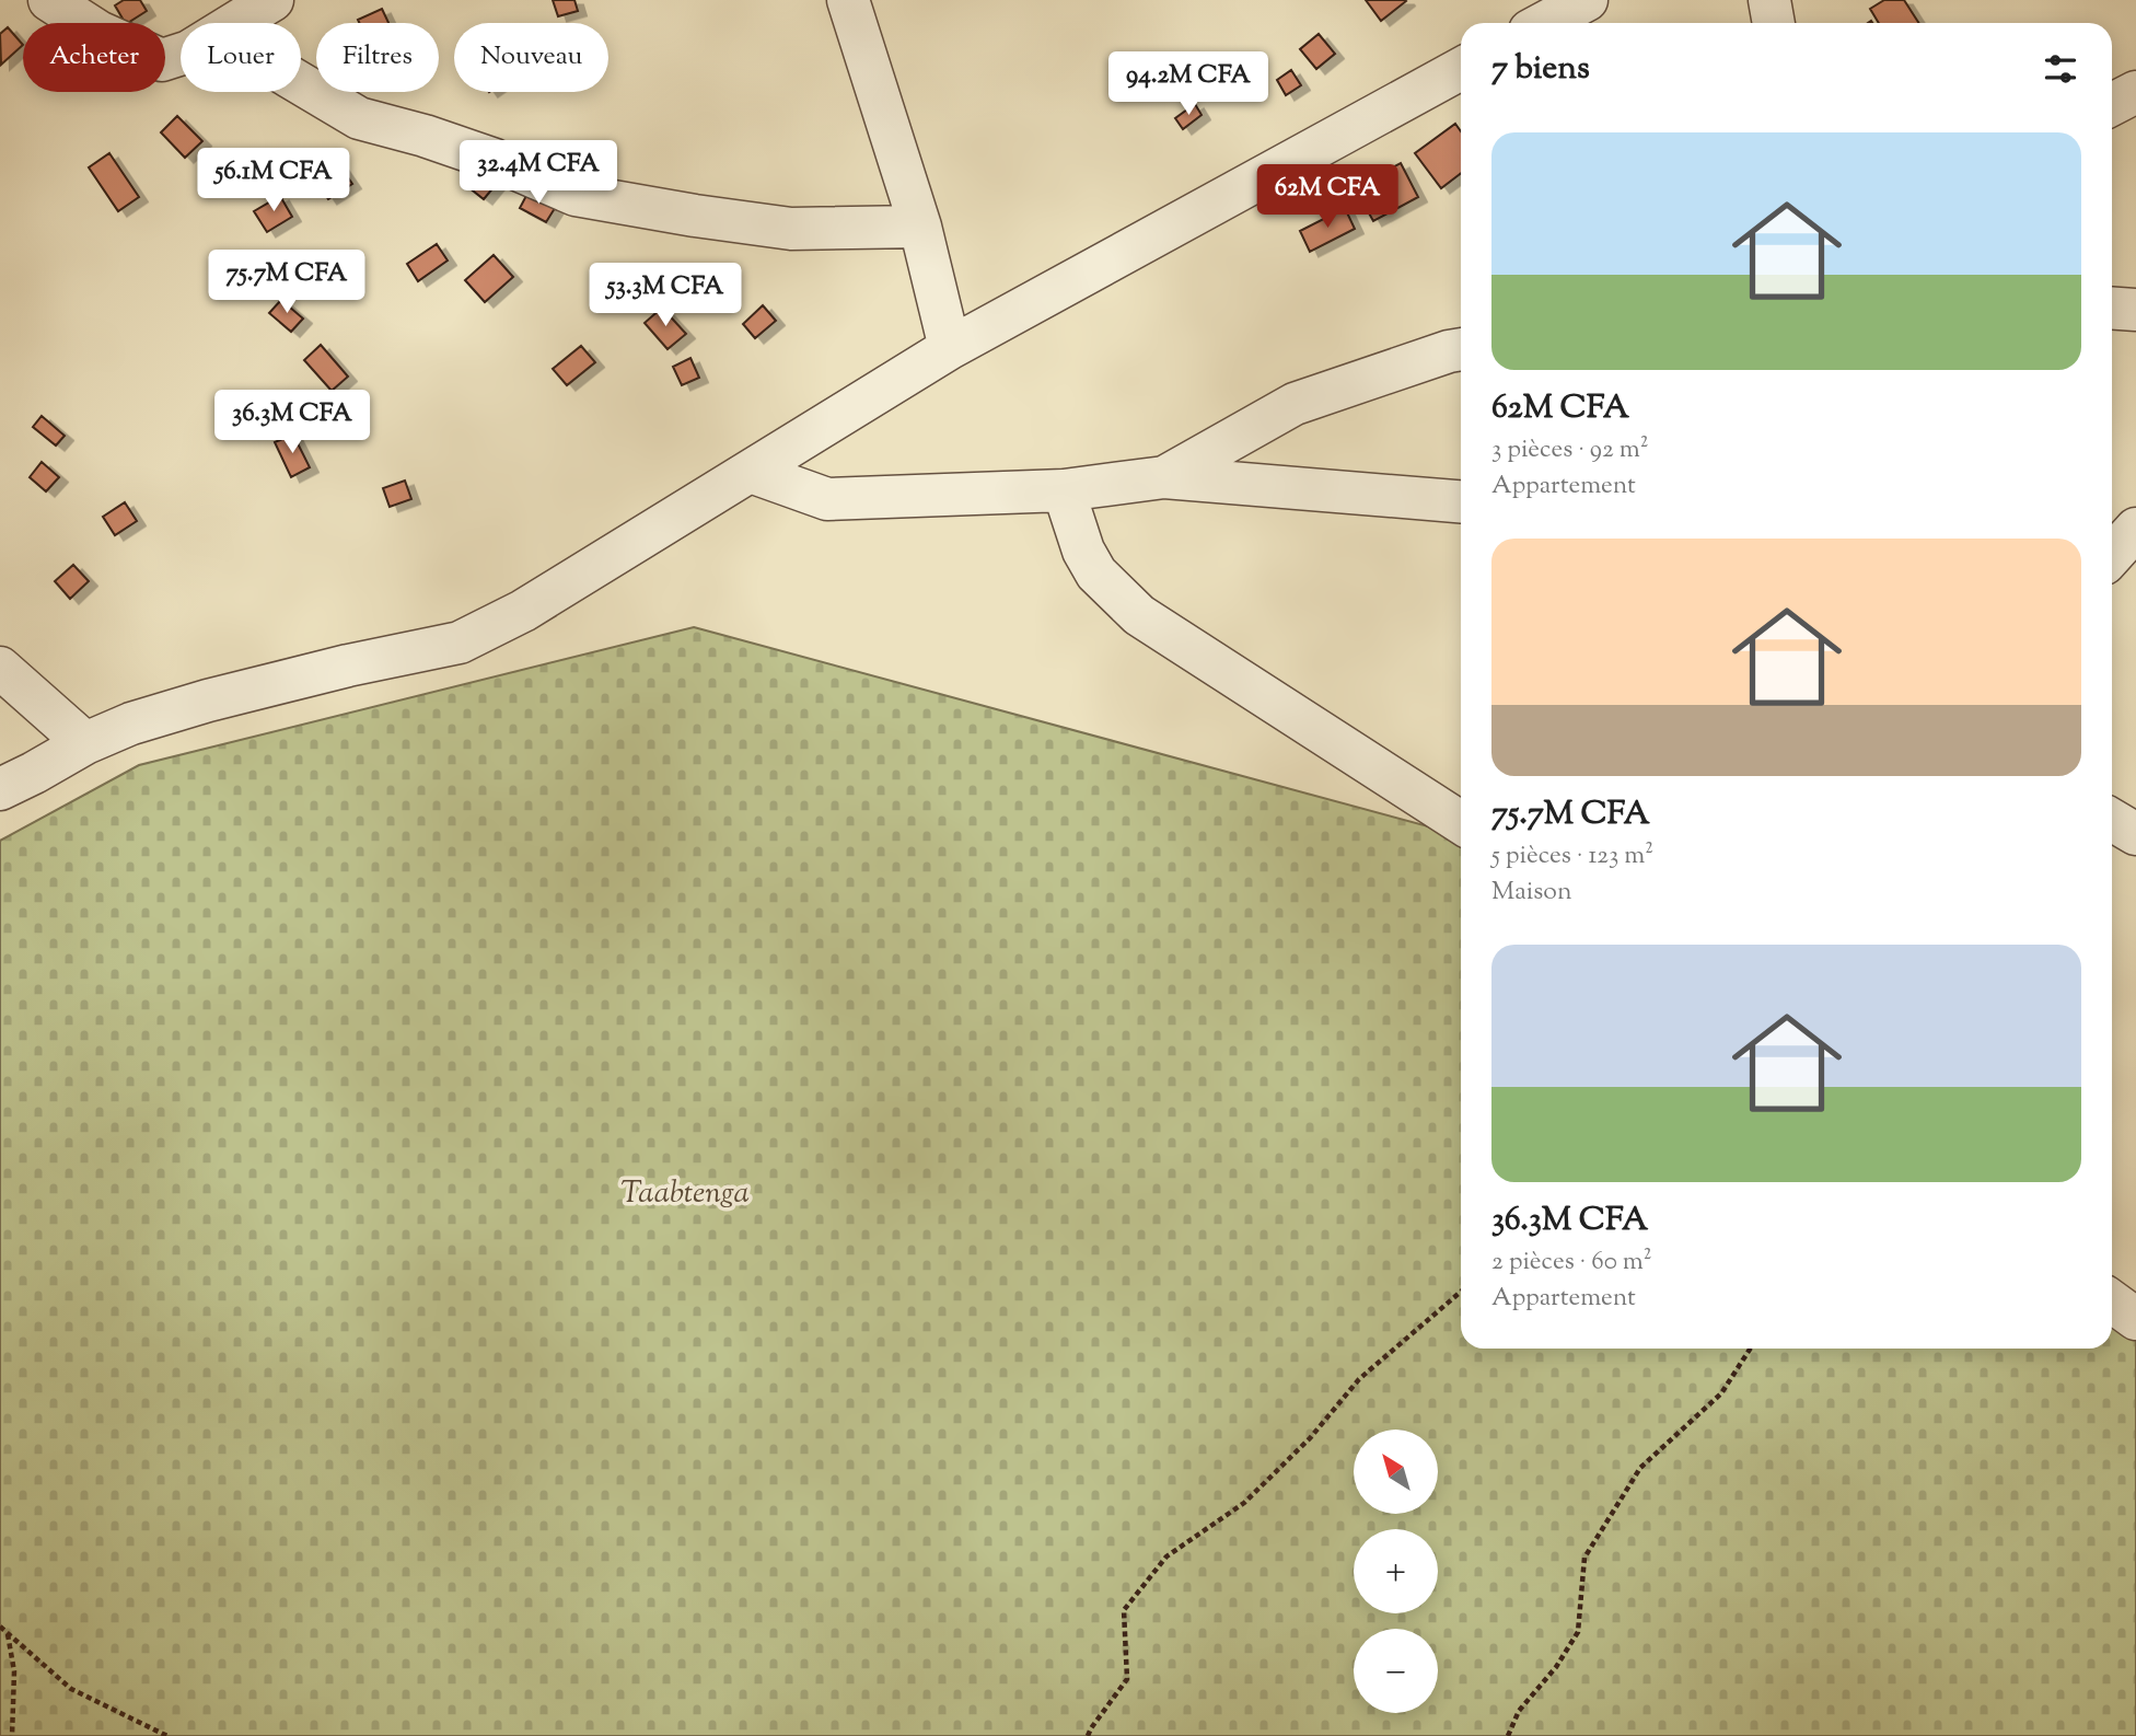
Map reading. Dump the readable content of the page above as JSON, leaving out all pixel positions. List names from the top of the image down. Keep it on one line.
{"parks":["Taabtenga"],"north":"top left","page":{"chip":["Acheter","Louer","Filtres","Nouveau"],"heading":"7 biens","price":["94.2M CFA","32.4M CFA","56.1M CFA","62M CFA","75.7M CFA","53.3M CFA","36.3M CFA"],"list":[{"name":"62M CFA","note":"3 pièces · 92 m² · Appartement"},{"name":"75.7M CFA","note":"5 pièces · 123 m² · Maison"},{"name":"36.3M CFA","note":"2 pièces · 60 m² · Appartement"}],"map_buttons":["+","−"]}}
